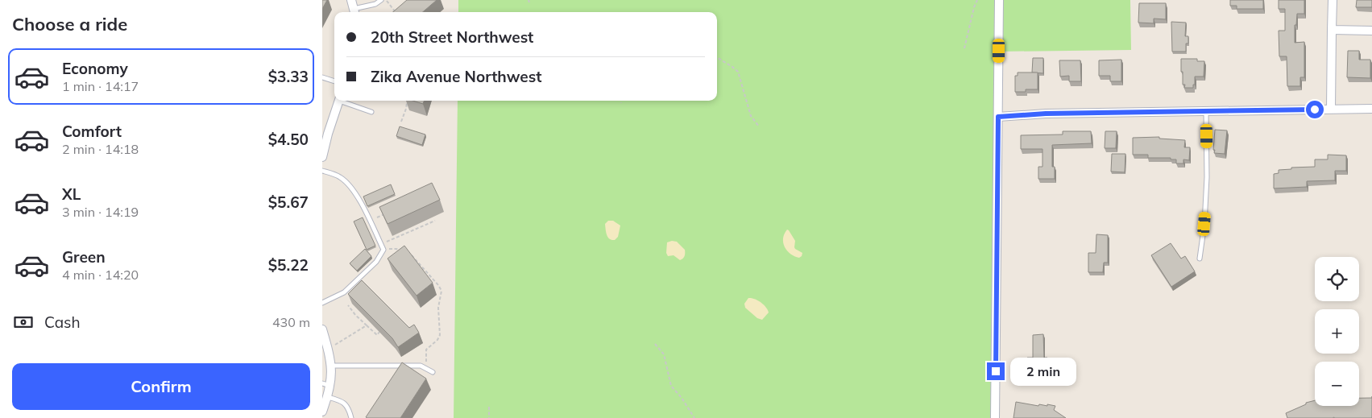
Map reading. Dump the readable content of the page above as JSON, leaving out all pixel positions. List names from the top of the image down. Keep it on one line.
{"page":{"heading":"Choose a ride","banner":["20th Street Northwest","Zika Avenue Northwest"],"list":[{"name":"Economy","note":"1 min · 14:17","value":"$3.33"},{"name":"Comfort","note":"2 min · 14:18","value":"$4.50"},{"name":"XL","note":"3 min · 14:19","value":"$5.67"},{"name":"Green","note":"4 min · 14:20","value":"$5.22"}],"map_buttons":["+","−"],"pay":["Cash","430 m"],"buttons":"Confirm","bubble":"2 min"}}
